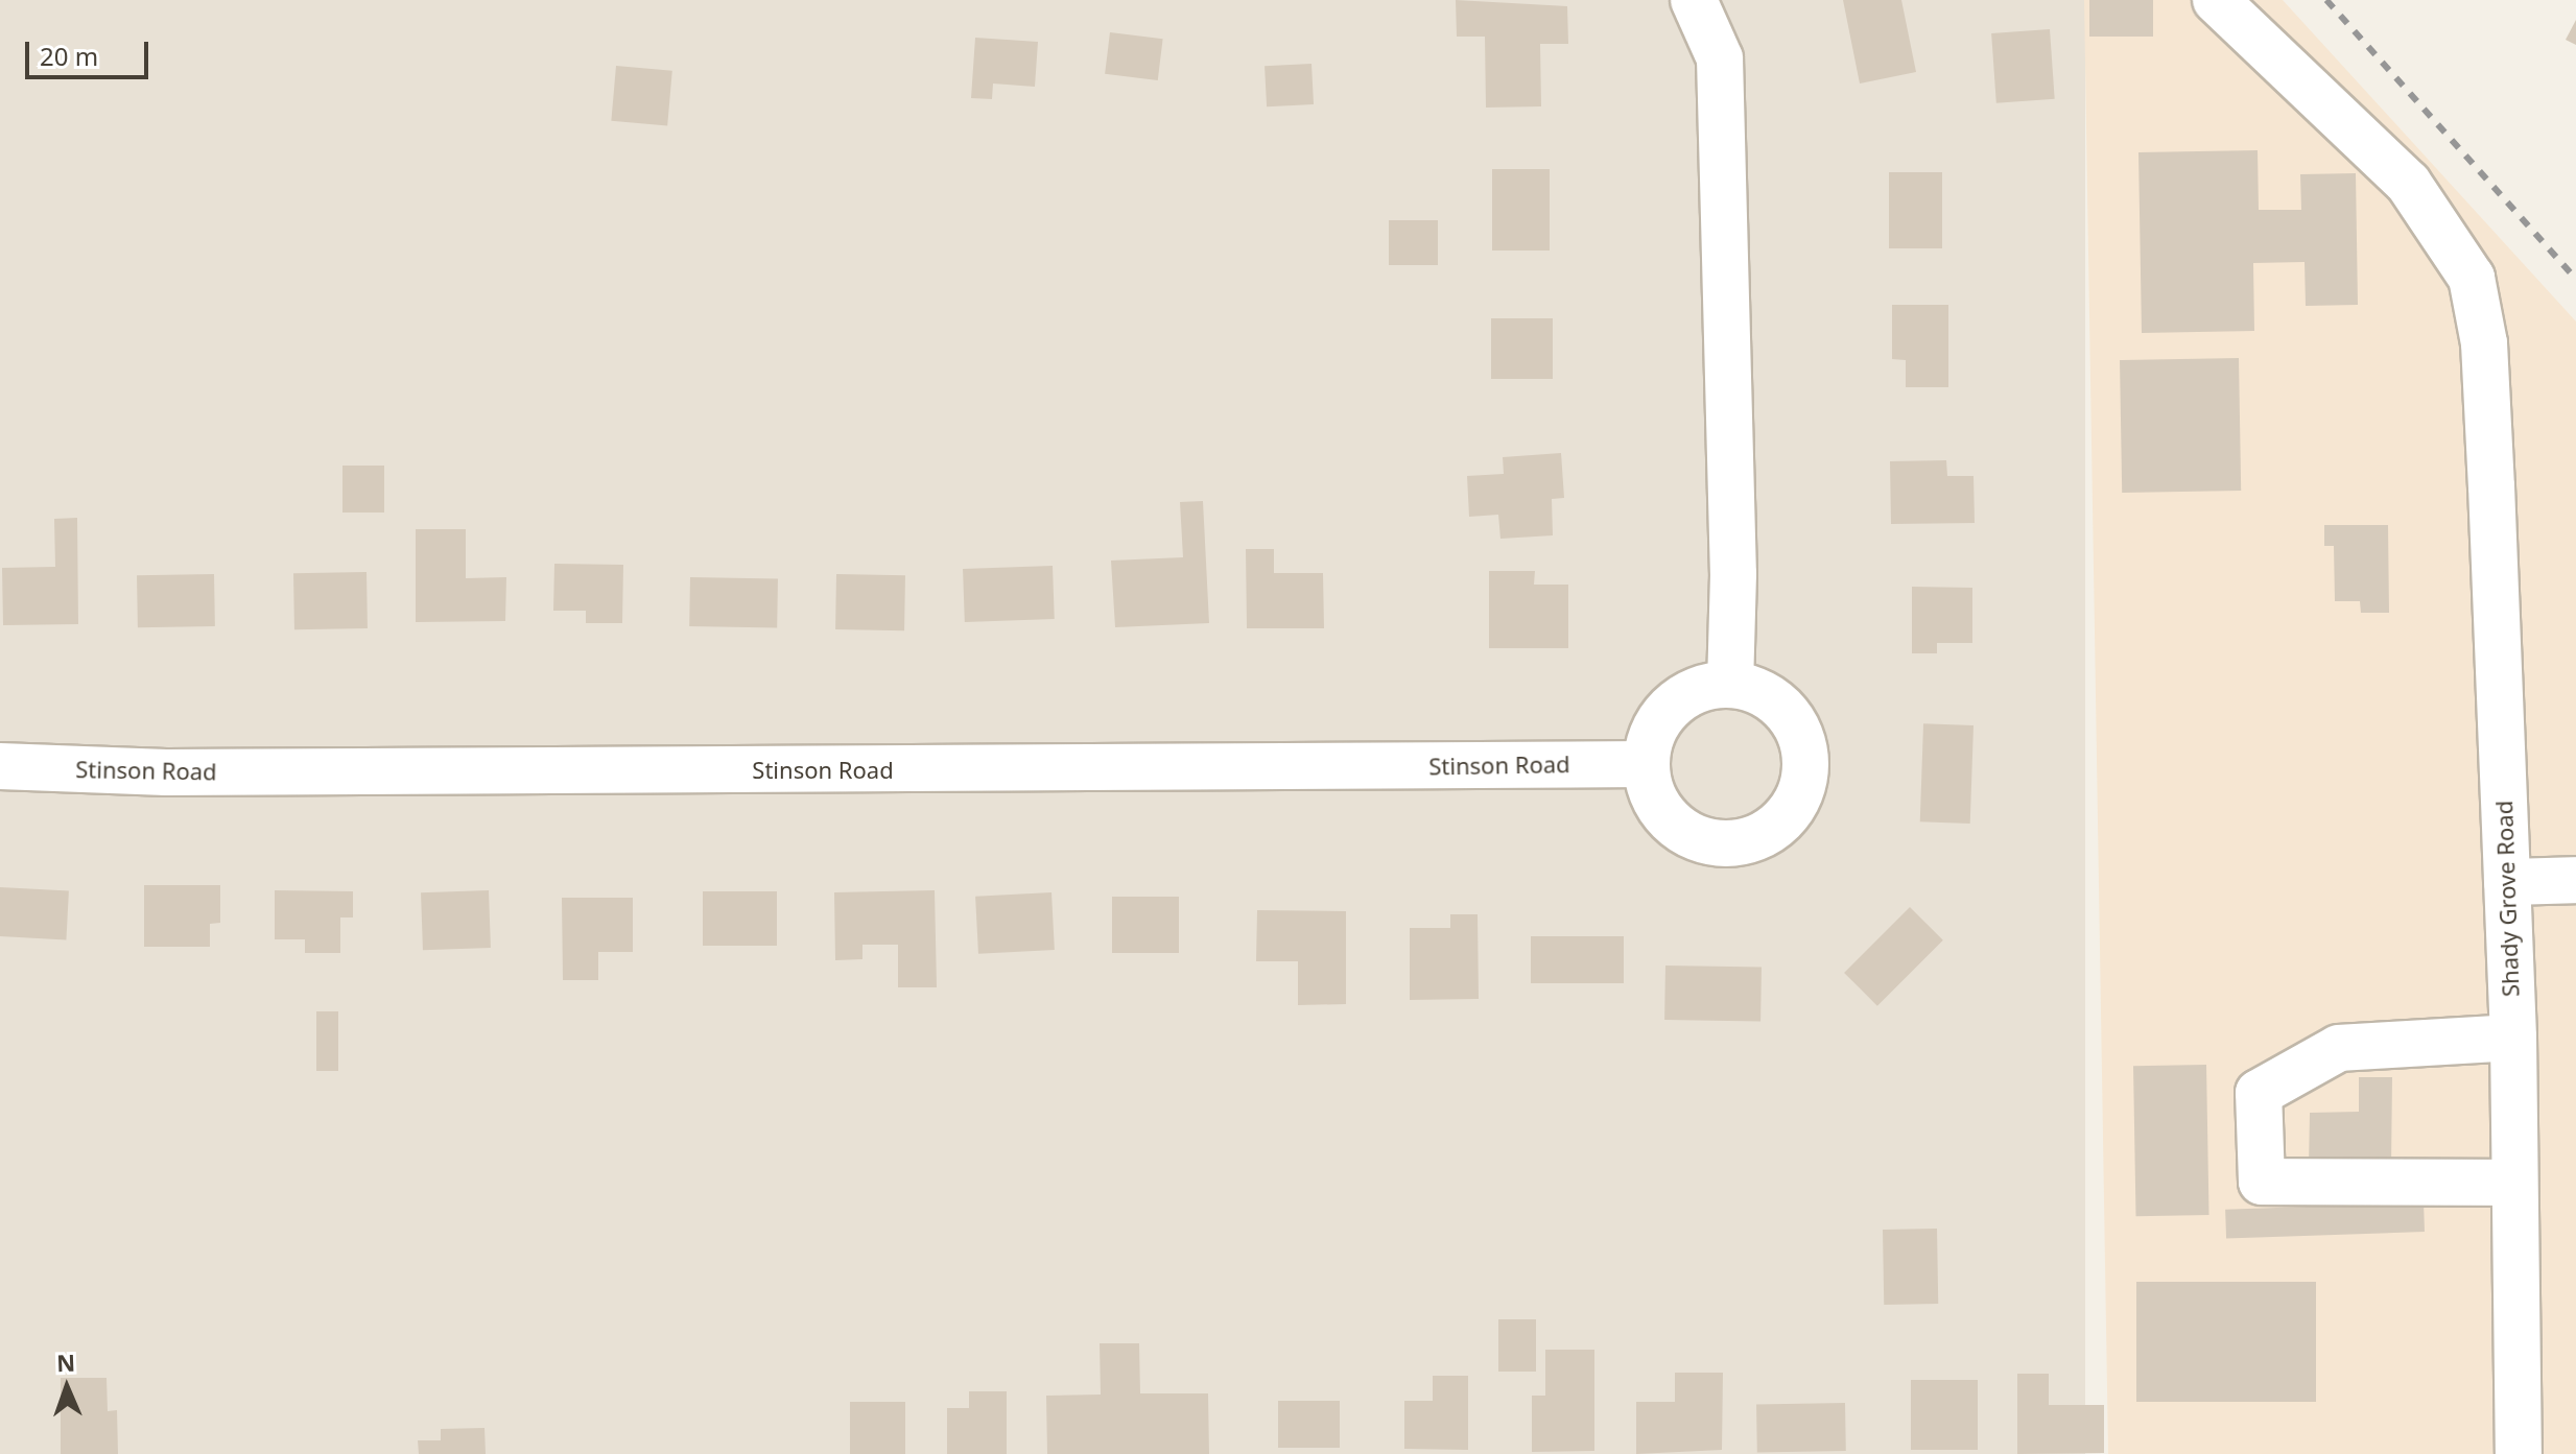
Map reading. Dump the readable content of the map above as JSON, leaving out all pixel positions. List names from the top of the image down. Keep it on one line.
{"streets":{"street":["Stinson Road","Shady Grove Road"]},"scale_bar":"20 m","north":"top"}
